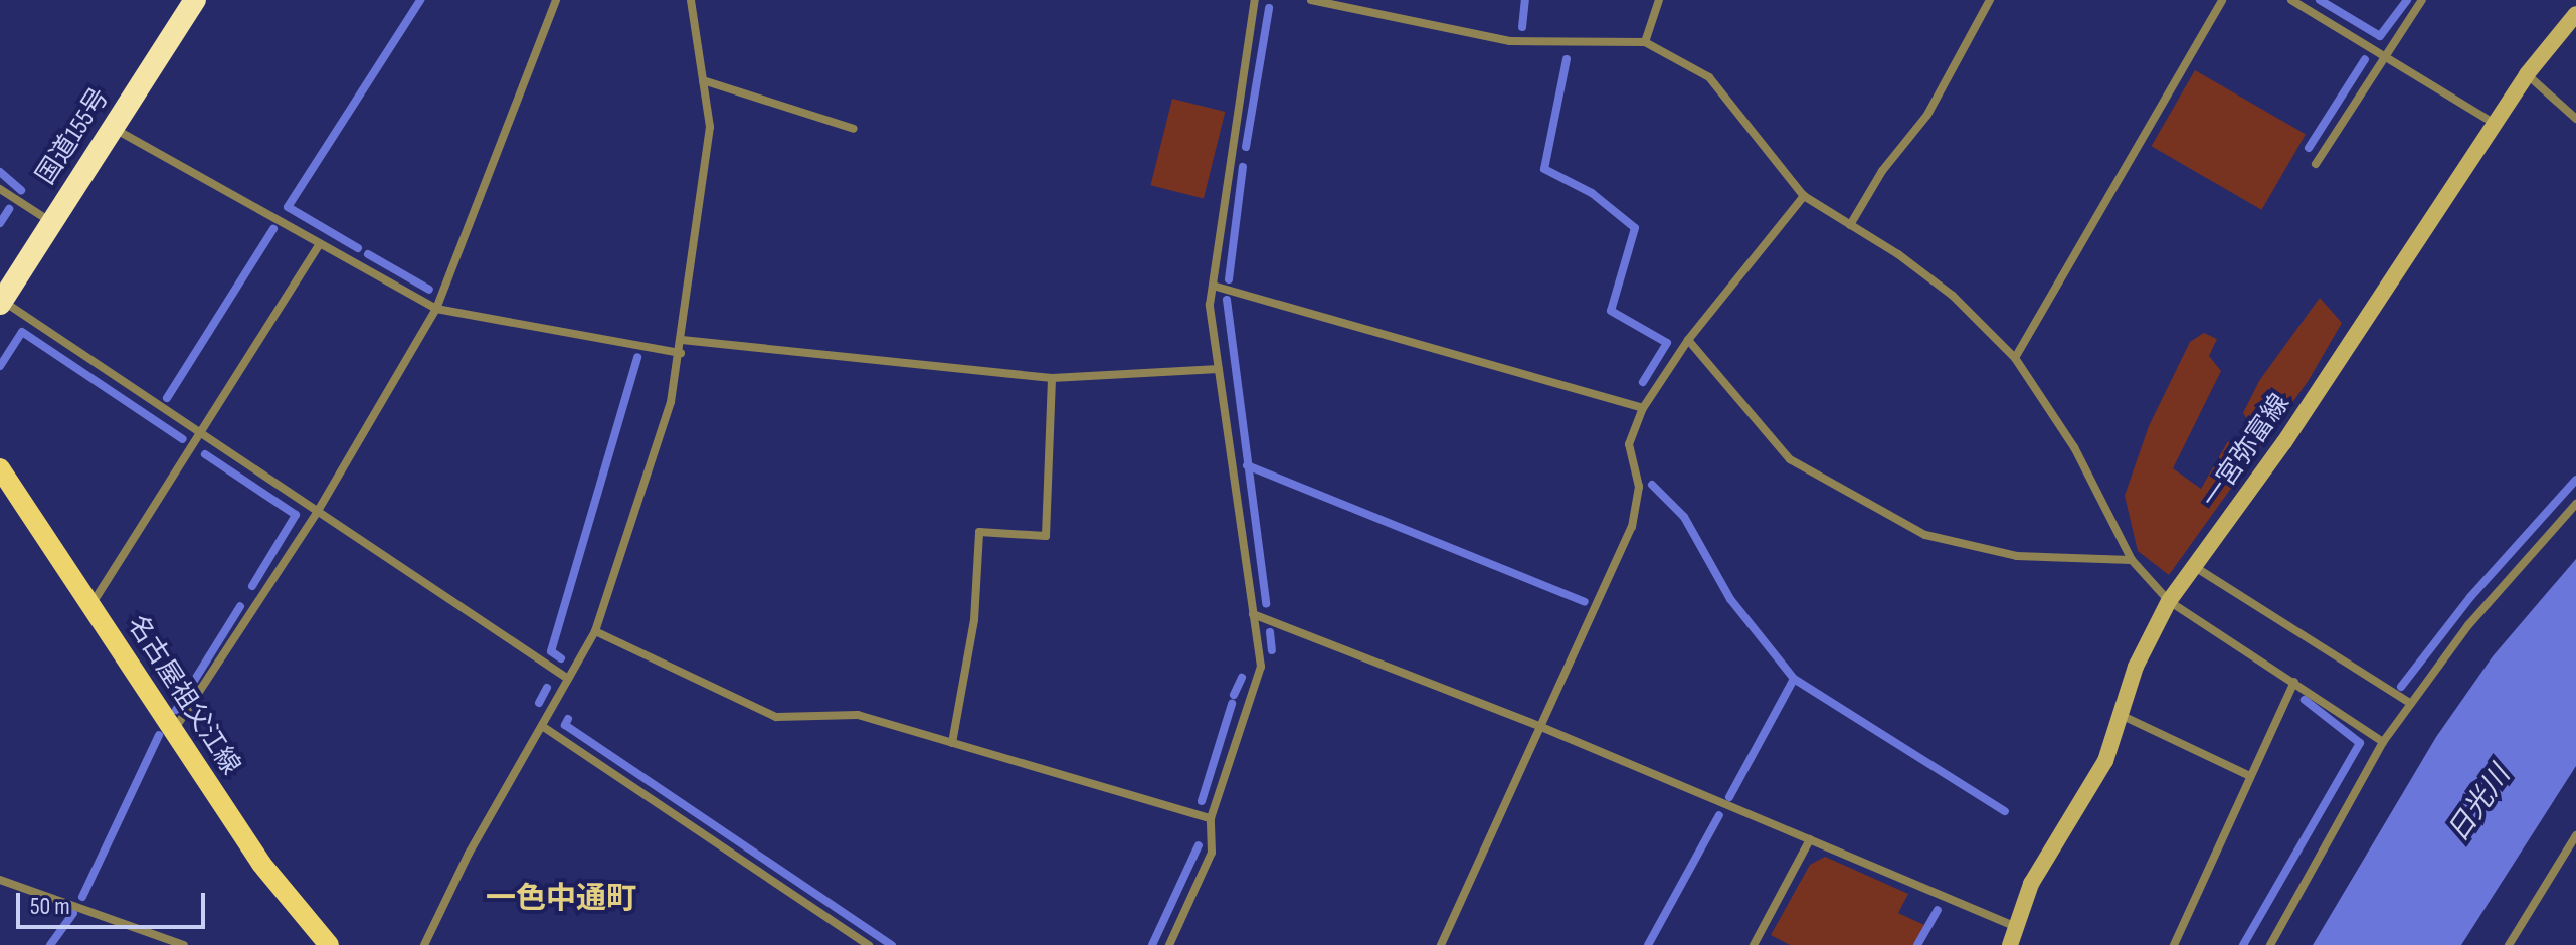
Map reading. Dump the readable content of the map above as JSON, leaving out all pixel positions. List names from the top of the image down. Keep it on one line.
{"streets":{"highway":["国道155号"],"main road":["一宮弥富線","名古屋祖父江線"]},"districts":["一色中通町"],"water":["日光川"],"scale_bar":"50 m"}
